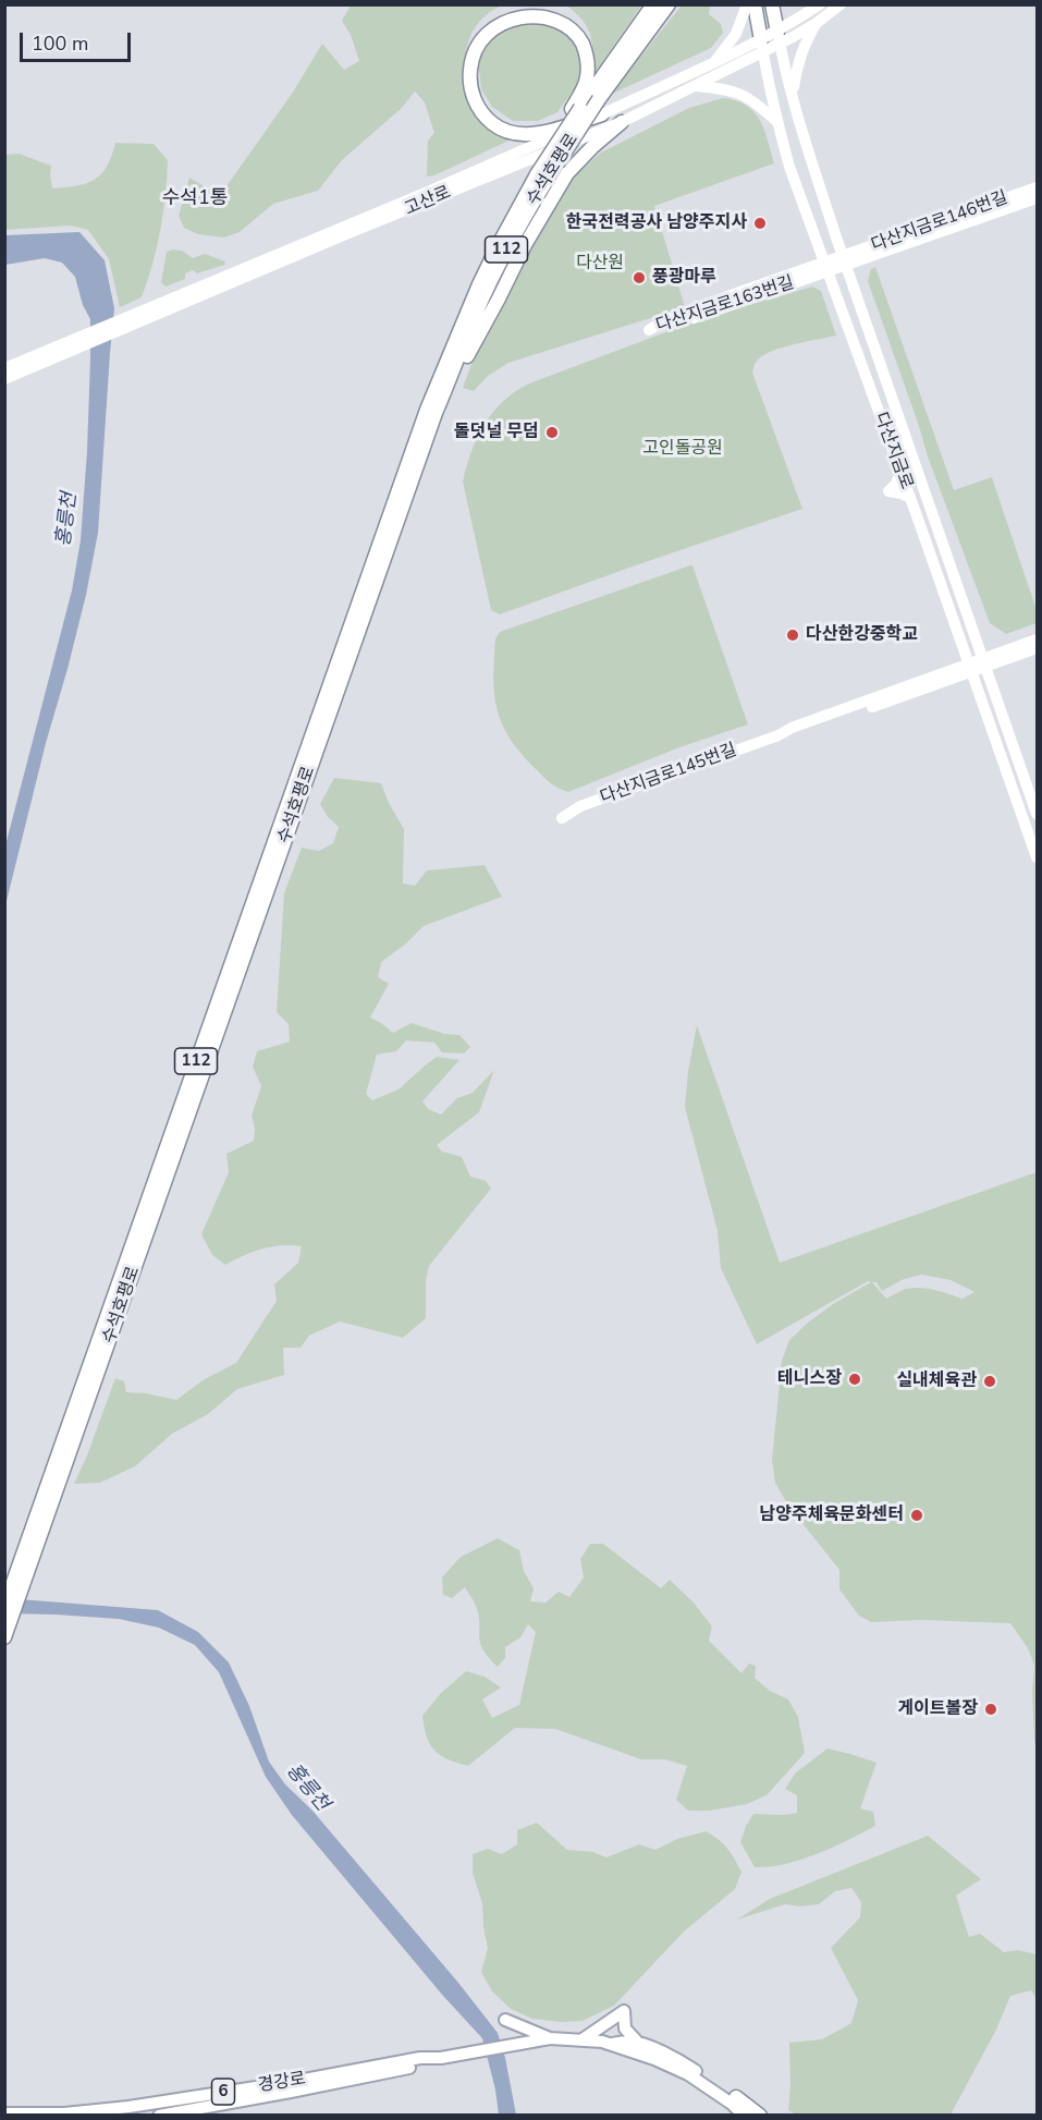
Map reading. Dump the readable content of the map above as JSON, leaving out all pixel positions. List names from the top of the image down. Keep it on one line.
{"streets":{"highway":["수석호평로","112"],"street":["고산로","다산지금로146번길","다산지금로163번길","다산지금로","다산지금로145번길","경강로","6"]},"crossings":[["고산로","다산지금로"],["다산지금로146번길","다산지금로163번길"],["다산지금로146번길","다산지금로"],["다산지금로163번길","다산지금로"],["다산지금로","다산지금로145번길"]],"districts":["수석1통"],"water":["홍릉천"],"parks":["다산원","고인돌공원"],"places":["한국전력공사 남양주지사","풍광마루","돌덧널 무덤","다산한강중학교","테니스장","실내체육관","남양주체육문화센터","게이트볼장"],"scale_bar":"100 m"}
